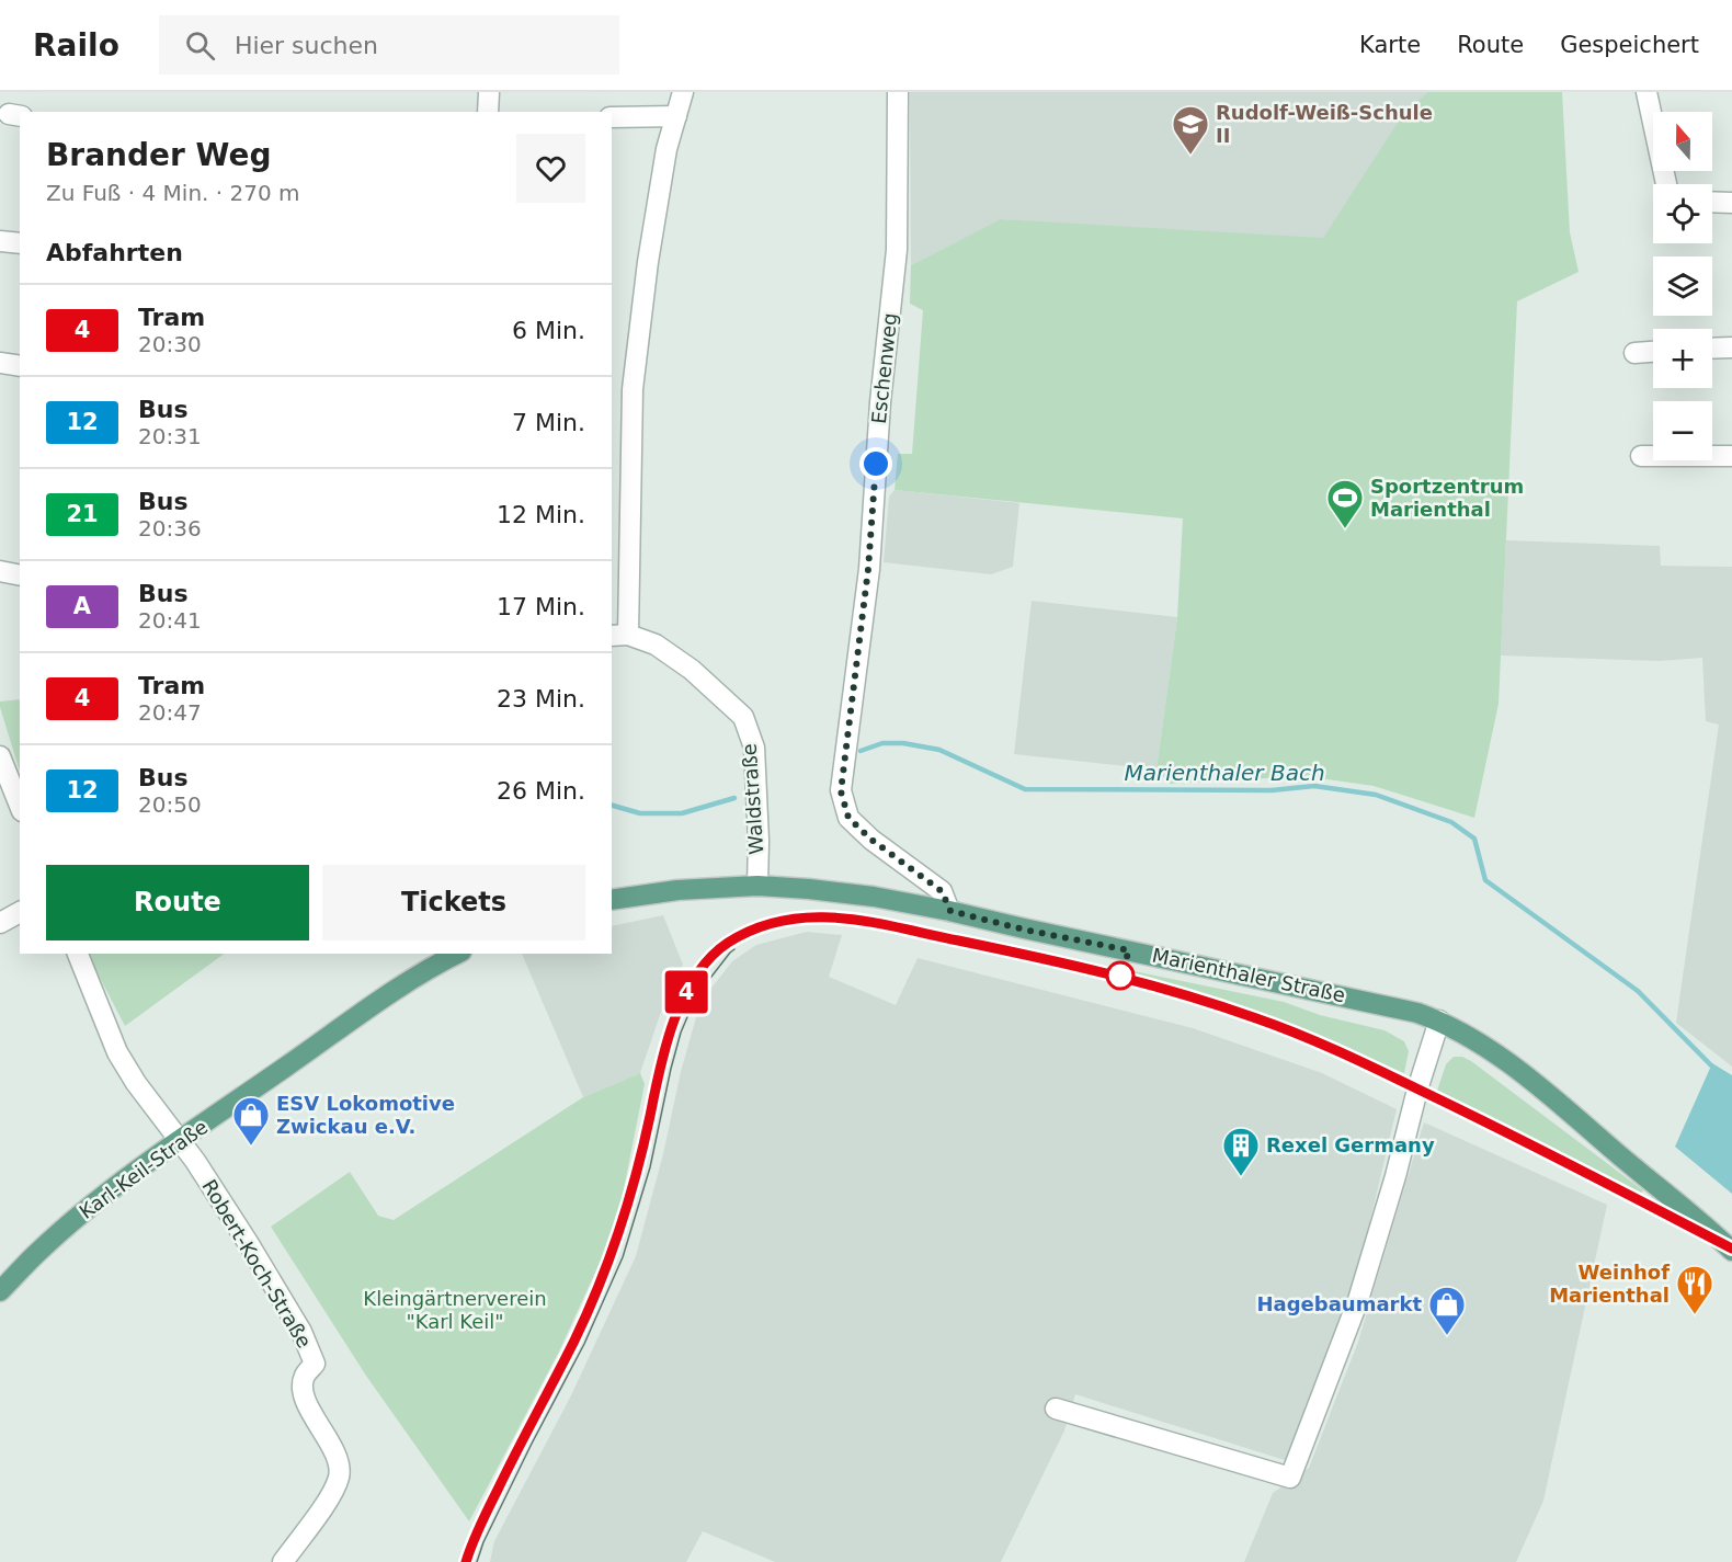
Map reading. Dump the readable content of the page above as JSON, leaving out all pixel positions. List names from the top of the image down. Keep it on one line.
{"streets":{"main road":["Marienthaler Straße","Karl-Keil-Straße"],"street":["Eschenweg","Waldstraße","Robert-Koch-Straße"]},"crossings":[["Eschenweg","Marienthaler Straße"],["Waldstraße","Marienthaler Straße"],["Karl-Keil-Straße","Robert-Koch-Straße"]],"water":["Marienthaler Bach"],"parks":["Kleingärtnerverein \"Karl Keil\""],"places":{"school or university":["Rudolf-Weiß-Schule II"],"sports":["Sportzentrum Marienthal"],"shop":["ESV Lokomotive Zwickau e.V.","Hagebaumarkt"],"building":["Rexel Germany"],"restaurant":["Weinhof Marienthal"]},"lines":["tram line 4"],"north":"top","page":{"header":"Railo","search":"Hier suchen","nav":["Karte","Route","Gespeichert"],"on_map":"4","map_buttons":["+","−"],"heading":[["Brander Weg","Zu Fuß · 4 Min. · 270 m"],"Abfahrten"],"list":[{"mark":"4","name":"Tram","note":"20:30","value":"6 Min."},{"mark":"12","name":"Bus","note":"20:31","value":"7 Min."},{"mark":"21","name":"Bus","note":"20:36","value":"12 Min."},{"mark":"A","name":"Bus","note":"20:41","value":"17 Min."},{"mark":"4","name":"Tram","note":"20:47","value":"23 Min."},{"mark":"12","name":"Bus","note":"20:50","value":"26 Min."}],"buttons":["Route","Tickets"]}}
